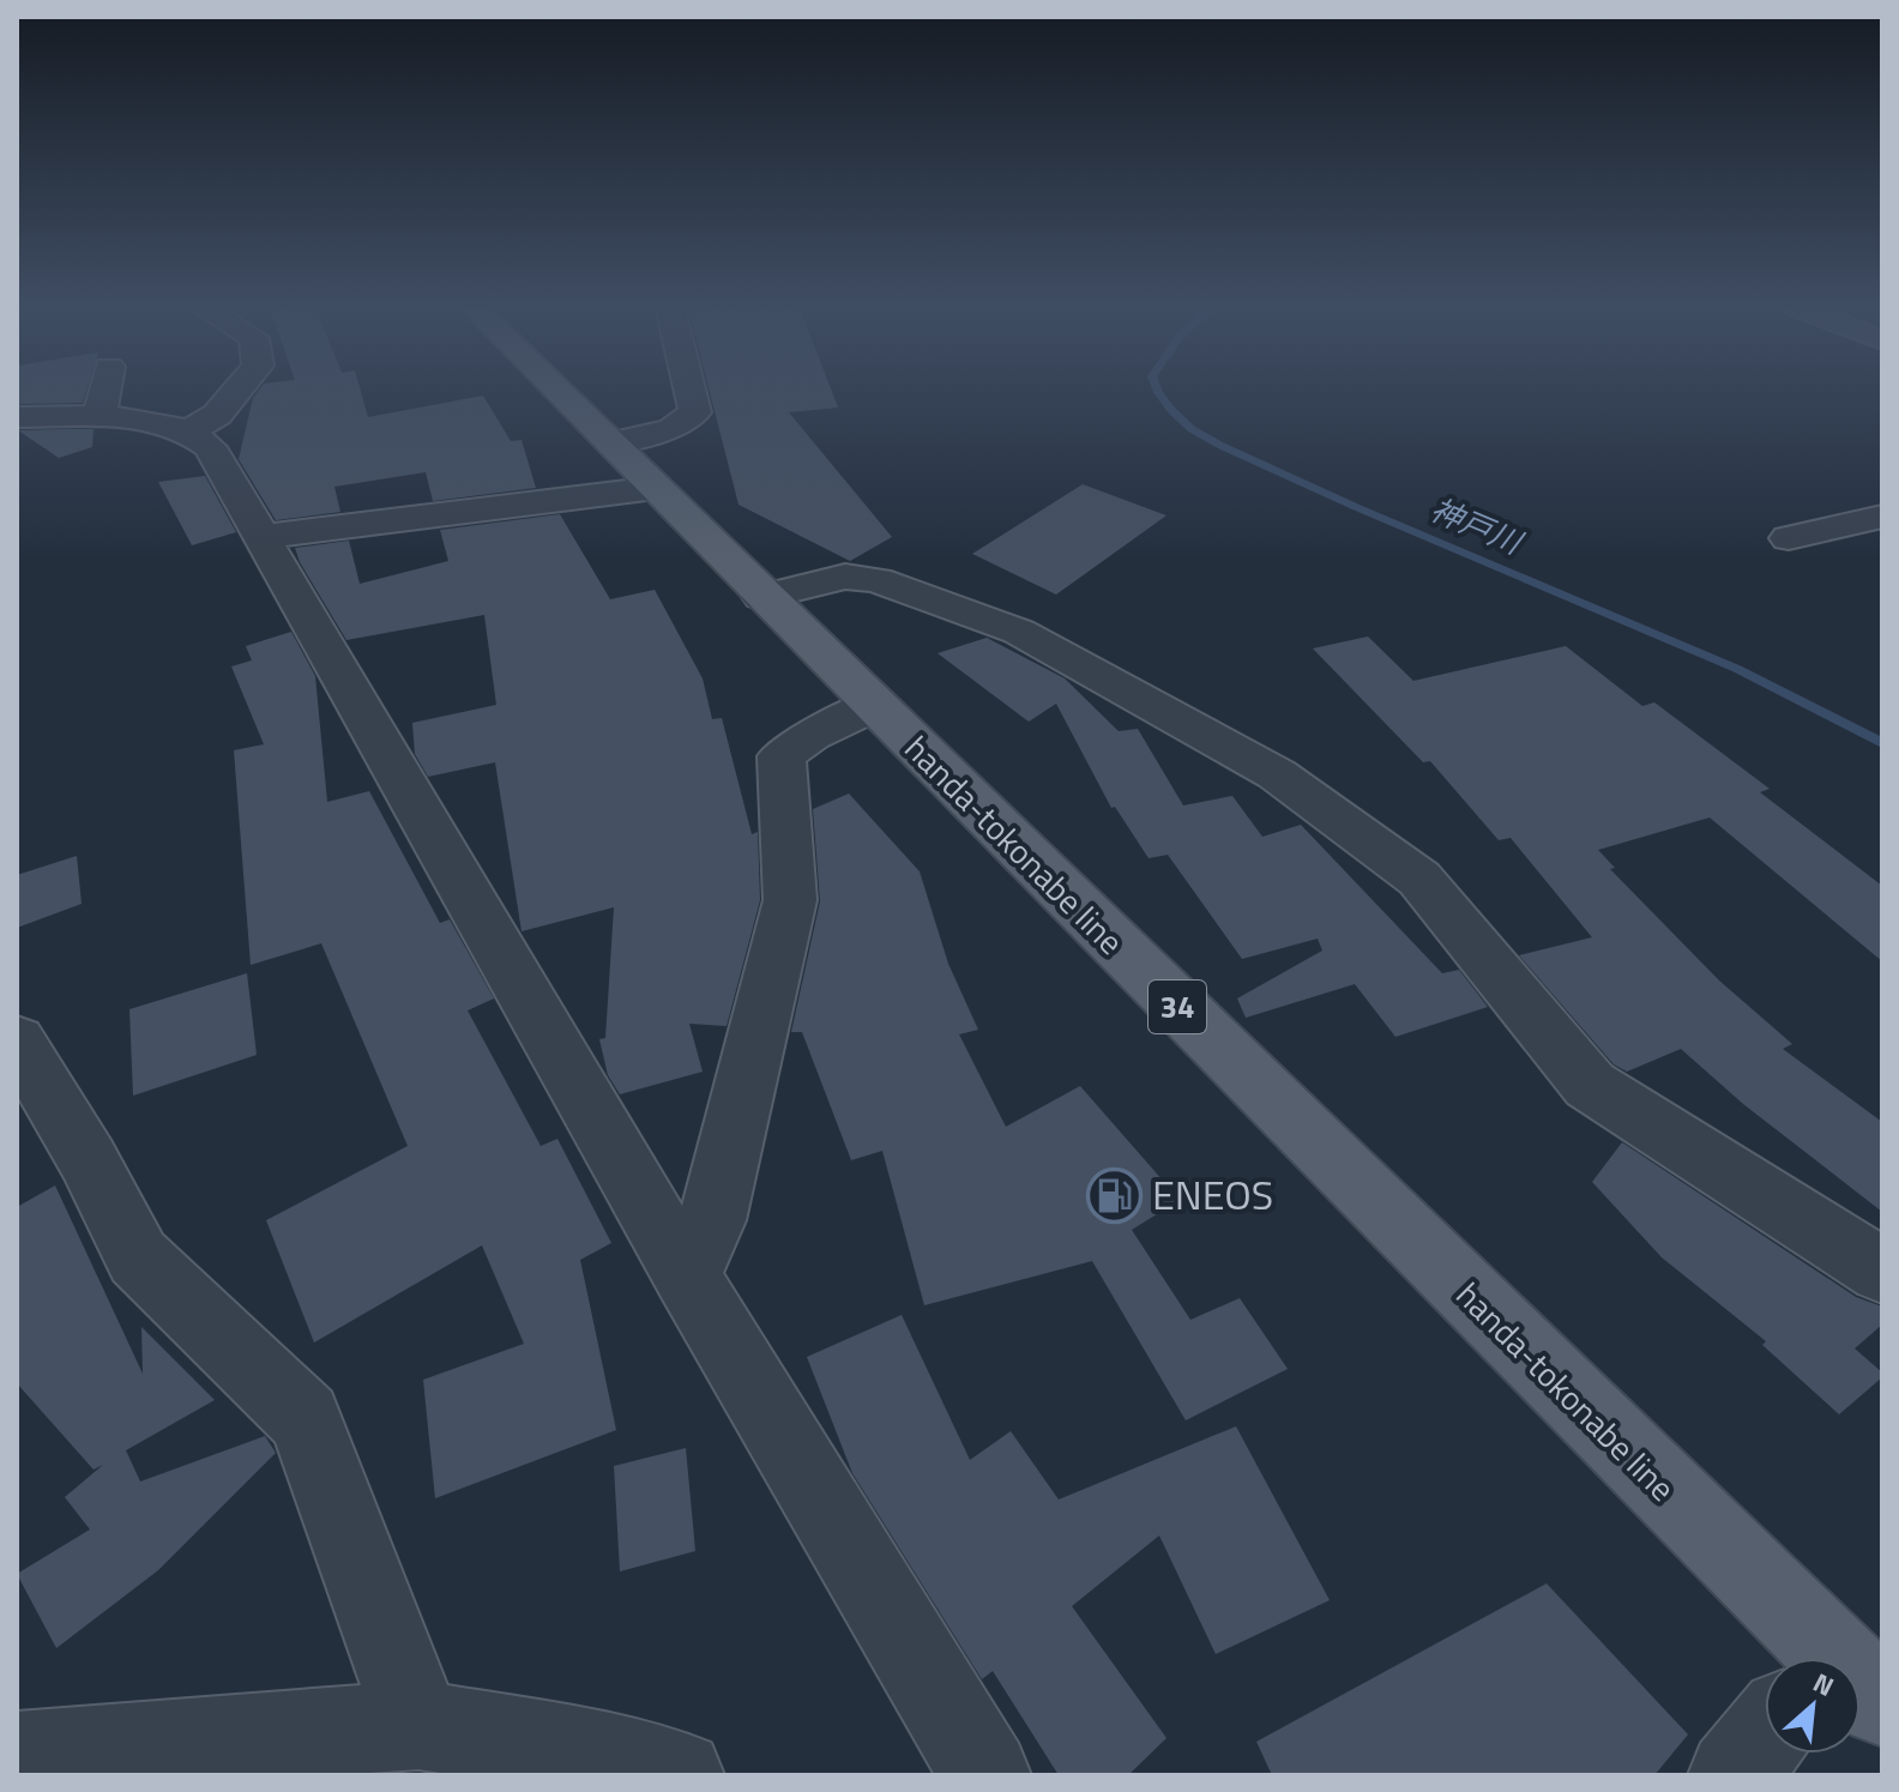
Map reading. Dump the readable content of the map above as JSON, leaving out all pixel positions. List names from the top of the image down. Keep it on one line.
{"streets":{"main road":["handa-tokonabe line","34"]},"water":["神戸川"],"places":{"fuel station":["ENEOS"]},"north":"top right"}
